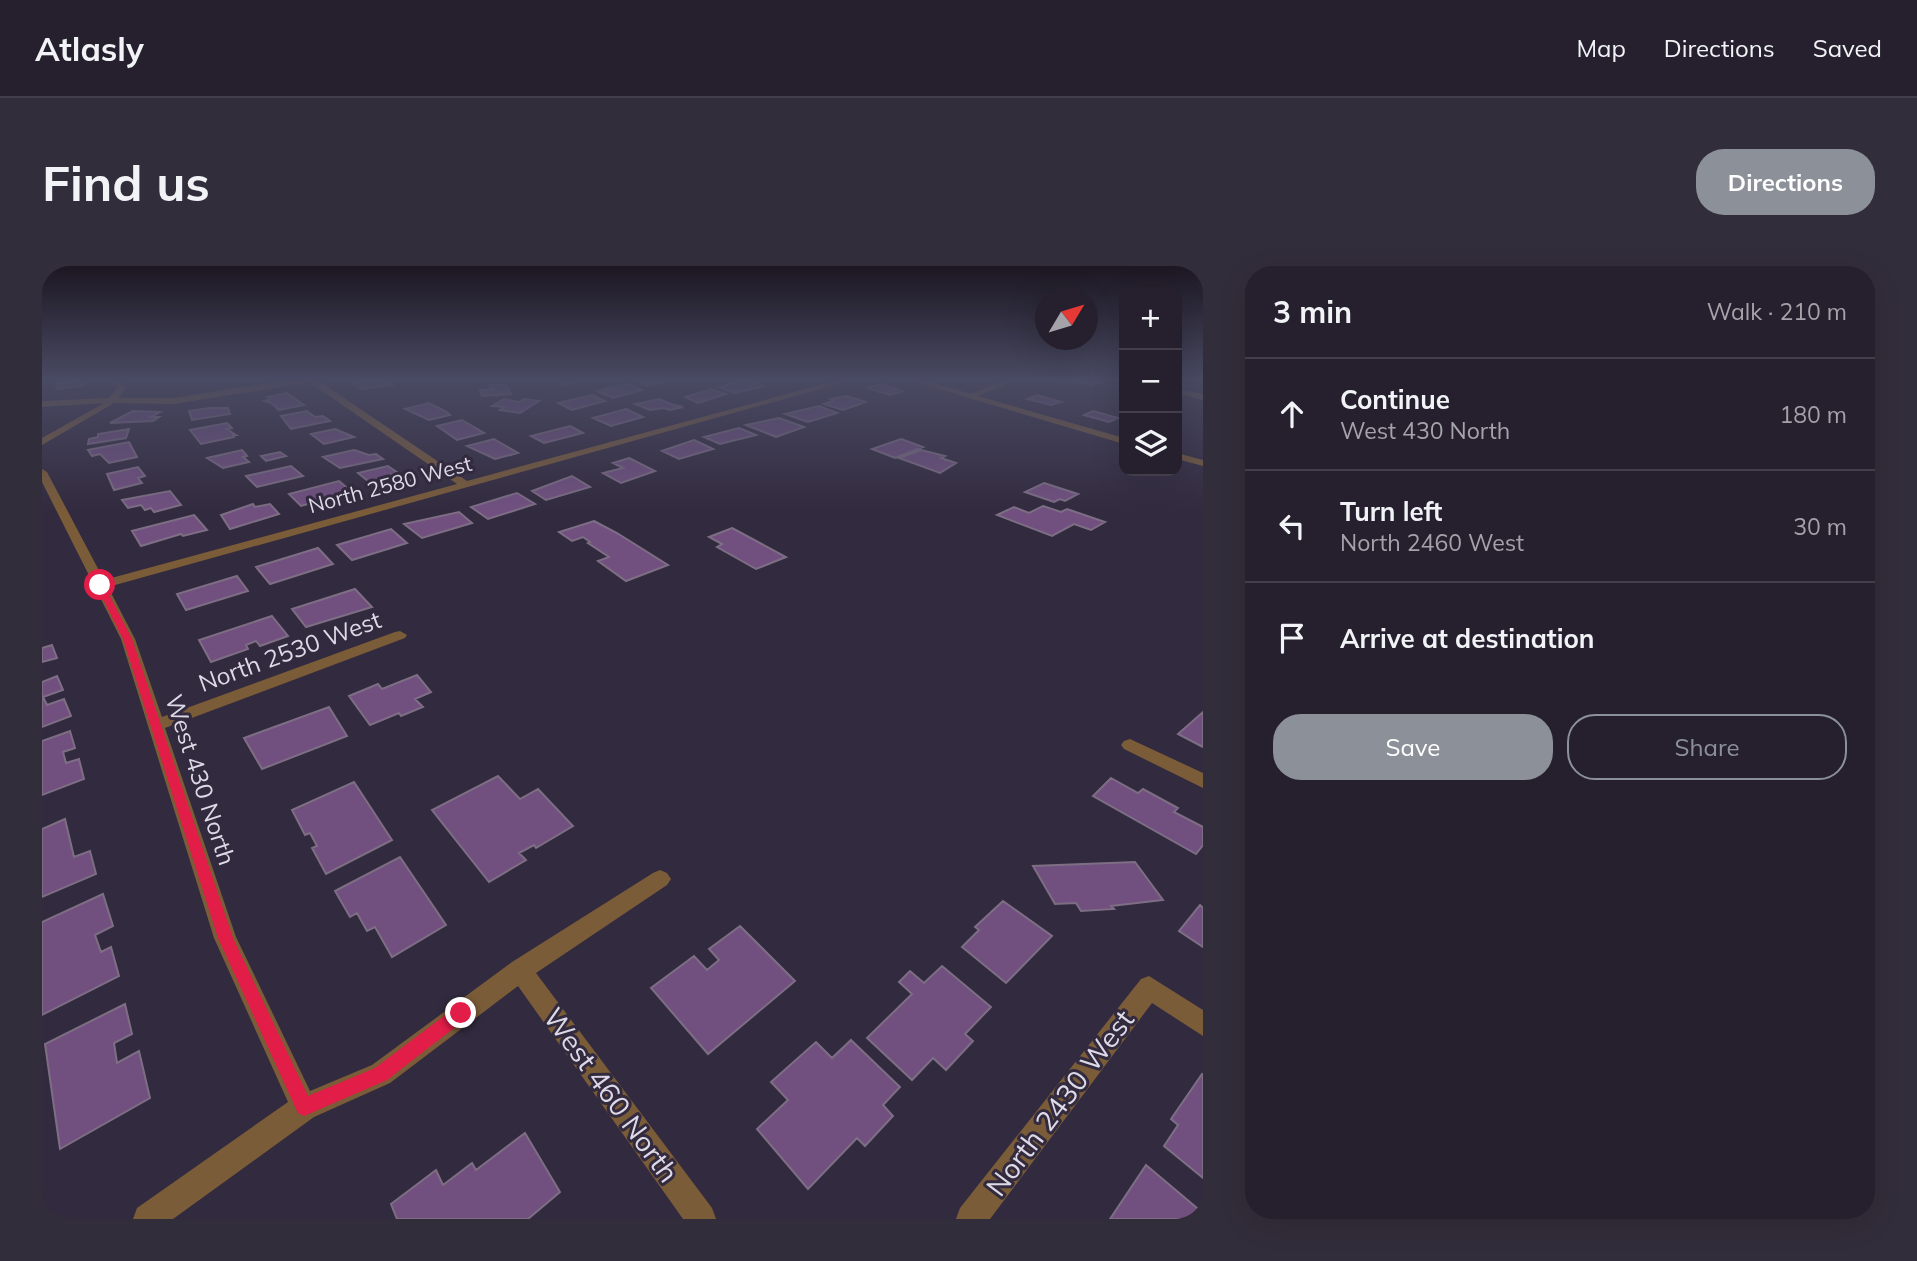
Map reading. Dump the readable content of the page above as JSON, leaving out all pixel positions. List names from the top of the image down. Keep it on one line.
{"streets":{"street":["North 2580 West","North 2530 West","West 430 North","West 460 North","North 2430 West"]},"crossings":[["North 2580 West","West 430 North"],["North 2530 West","West 430 North"]],"north":"top right","page":{"header":"Atlasly","nav":["Map","Directions","Saved"],"buttons":["Directions",["Save","Share"]],"title":"Find us","heading":["3 min","Walk · 210 m"],"map_buttons":["+","−"],"list":[["Continue","West 430 North","180 m"],["Turn left","North 2460 West","30 m"],"Arrive at destination"]}}
